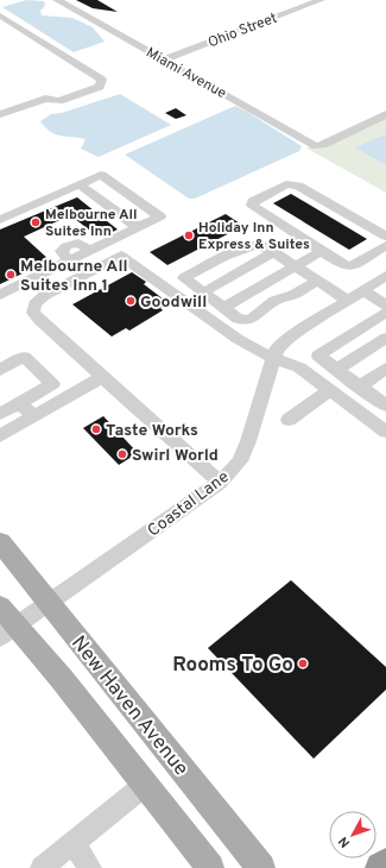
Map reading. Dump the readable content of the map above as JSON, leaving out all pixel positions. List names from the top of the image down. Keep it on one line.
{"streets":{"main road":["New Haven Avenue"],"street":["Ohio Street","Miami Avenue","Coastal Lane"]},"crossings":[["Ohio Street","Miami Avenue"],["Coastal Lane","New Haven Avenue"]],"places":["Melbourne All Suites Inn","Holiday Inn Express & Suites","Melbourne All Suites Inn 1","Goodwill","Taste Works","Swirl World","Rooms To Go"],"north":"bottom left"}
